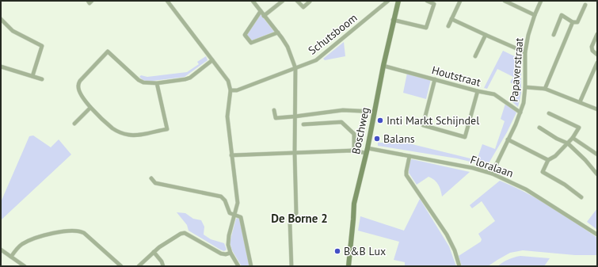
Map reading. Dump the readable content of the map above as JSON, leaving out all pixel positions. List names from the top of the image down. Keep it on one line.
{"streets":{"street":["Schutsboom","Papaverstraat","Houtstraat","Boschweg","Floralaan"]},"crossings":[["Papaverstraat","Houtstraat"],["Papaverstraat","Floralaan"],["Houtstraat","Boschweg"],["Boschweg","Floralaan"]],"districts":["De Borne 2"],"places":["Inti Markt Schijndel","Balans","B&B Lux"]}
